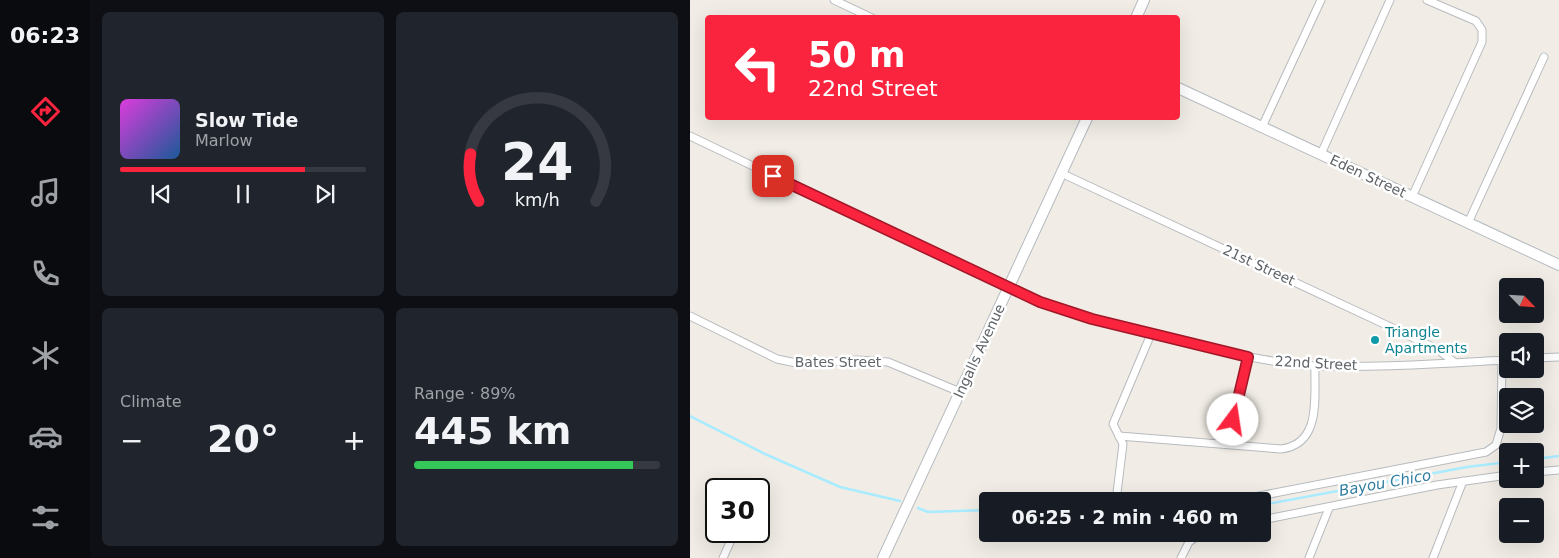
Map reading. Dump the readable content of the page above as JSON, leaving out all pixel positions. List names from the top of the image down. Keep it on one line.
{"streets":{"main road":["Eden Street","Ingalls Avenue"],"street":["21st Street","Bates Street","22nd Street"]},"crossings":[["21st Street","Ingalls Avenue"],["21st Street","22nd Street"],["Ingalls Avenue","Bates Street"],["Ingalls Avenue","22nd Street"]],"water":["Bayou Chico"],"places":["Triangle Apartments"],"north":"bottom right","page":{"tabs":"06:23","turn":["50 m","22nd Street"],"song":["Slow Tide","Marlow"],"map_buttons":["+","−"],"tile":["Climate",["Range · 89%","445 km"]],"heat":["−","20°","+"],"limit":"30","trip":"06:25 · 2 min · 460 m","gauge":["24","km/h"]}}
